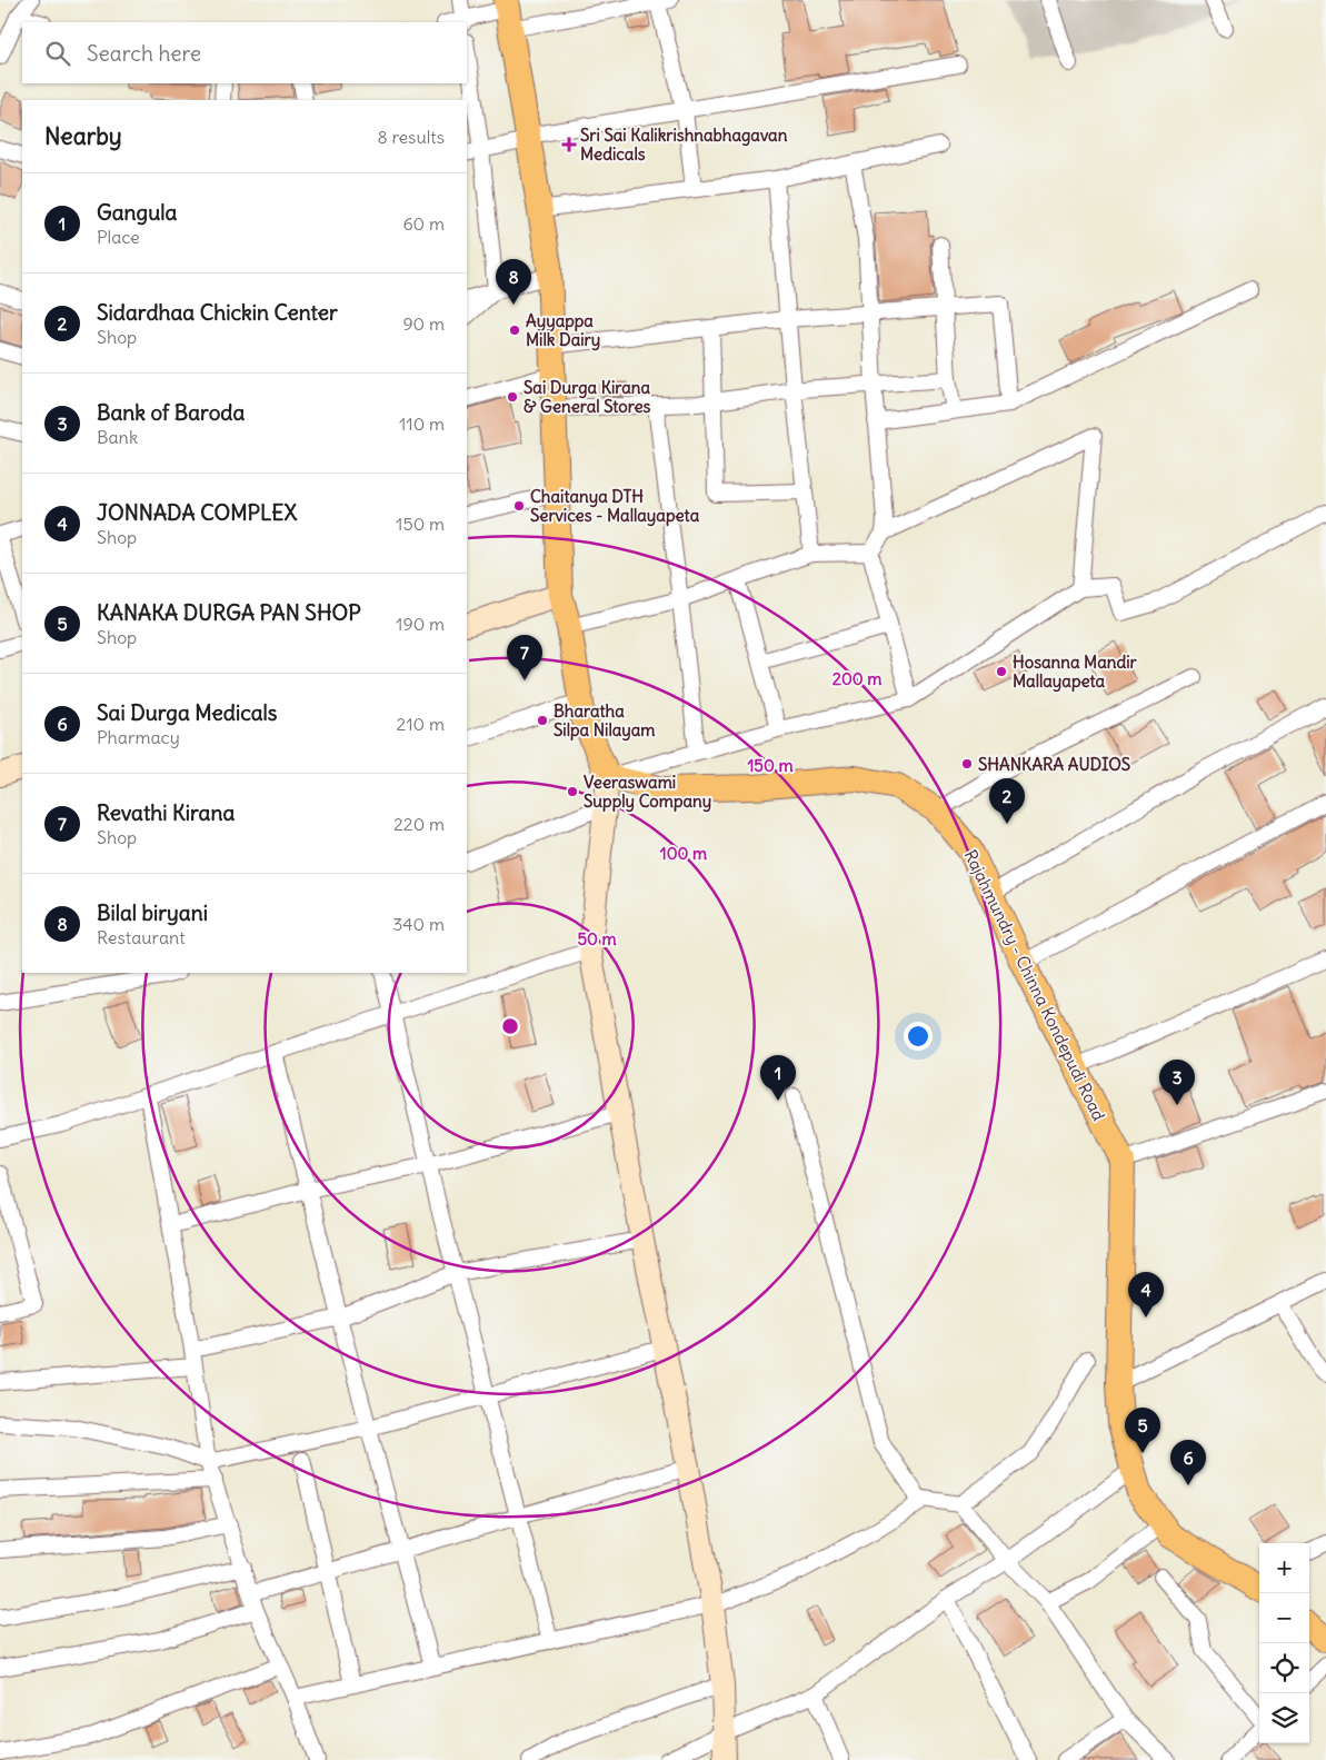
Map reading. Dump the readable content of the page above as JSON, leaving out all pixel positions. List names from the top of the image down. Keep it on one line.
{"streets":{"main road":["Rajahmundry - Chinna Kondepudi Road"]},"places":{"health":["Sri Sai Kalikrishnabhagavan Medicals"],"other":["Ayyappa Milk Dairy","Sai Durga Kirana & General Stores","Chaitanya DTH Services - Mallayapeta","Hosanna Mandir Mallayapeta","Bharatha Silpa Nilayam","SHANKARA AUDIOS","Veeraswami Supply Company"]},"page":{"search":"Search here","heading":["Nearby","8 results"],"list":[{"mark":"1","name":"Gangula","note":"Place","value":"60 m"},{"mark":"2","name":"Sidardhaa Chickin Center","note":"Shop","value":"90 m"},{"mark":"3","name":"Bank of Baroda","note":"Bank","value":"110 m"},{"mark":"4","name":"JONNADA COMPLEX","note":"Shop","value":"150 m"},{"mark":"5","name":"KANAKA DURGA PAN SHOP","note":"Shop","value":"190 m"},{"mark":"6","name":"Sai Durga Medicals","note":"Pharmacy","value":"210 m"},{"mark":"7","name":"Revathi Kirana","note":"Shop","value":"220 m"},{"mark":"8","name":"Bilal biryani","note":"Restaurant","value":"340 m"}],"pins":["8","7","2","1","3","4","5","6"],"map_buttons":["+","−"]},"rings":["200 m","150 m","100 m","50 m"]}
